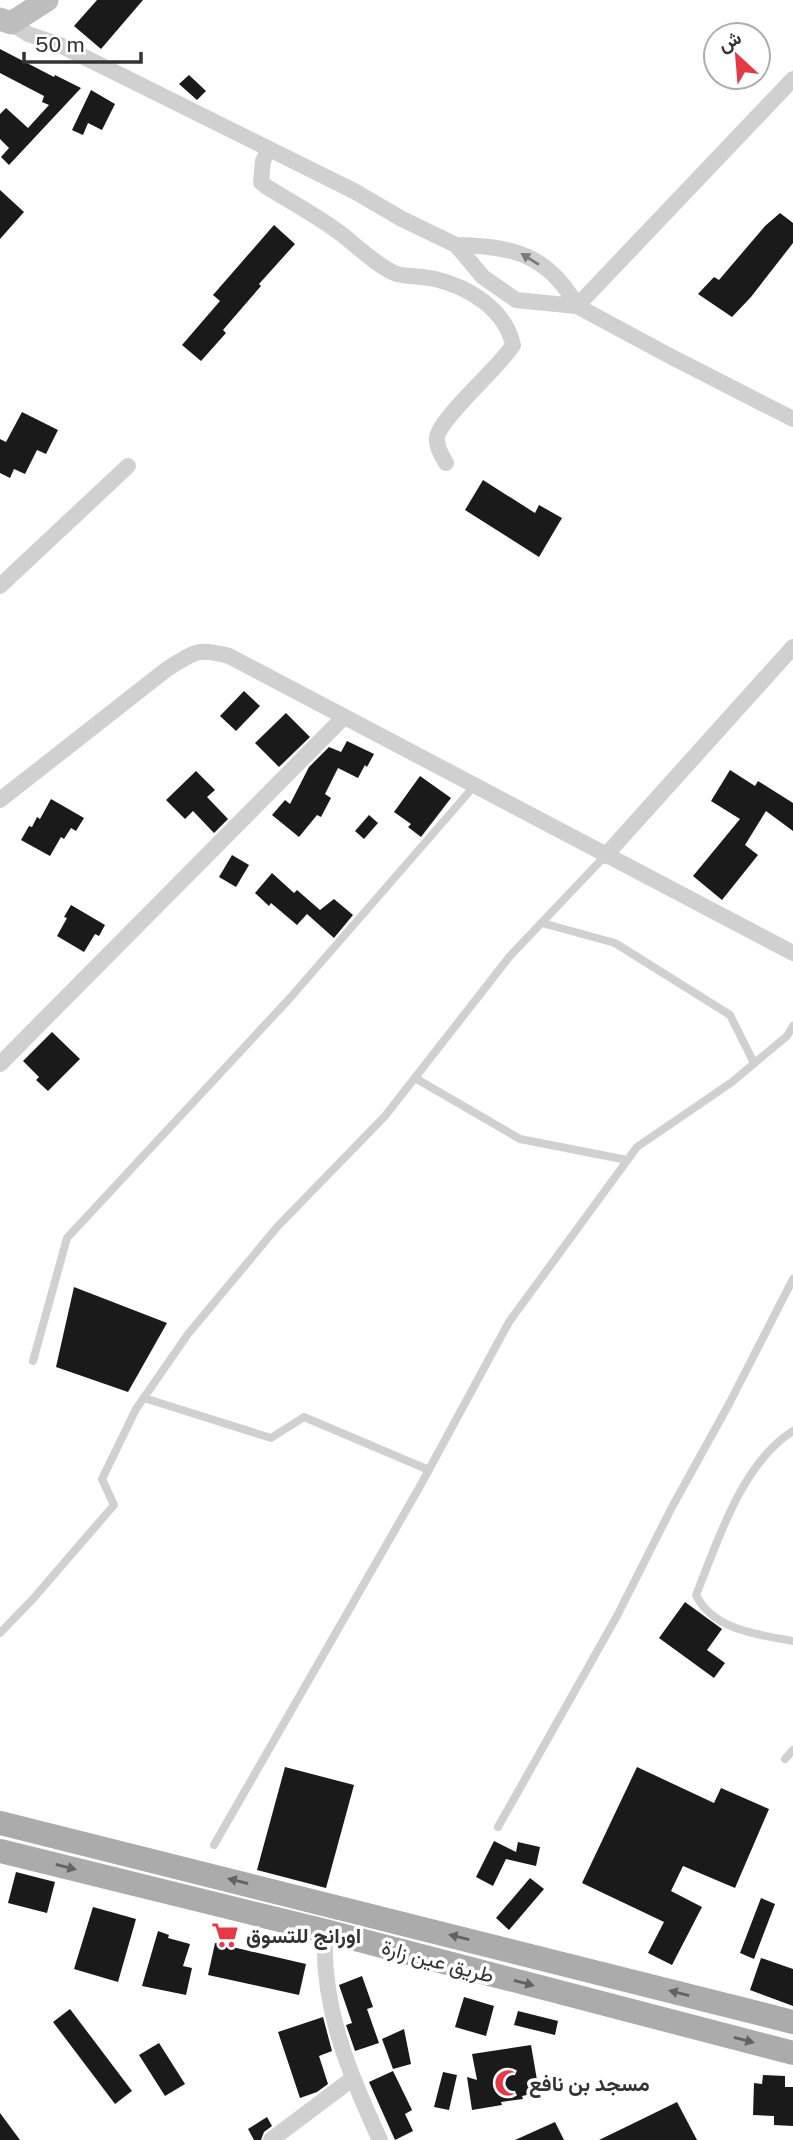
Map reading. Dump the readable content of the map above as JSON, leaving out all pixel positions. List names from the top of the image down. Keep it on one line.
{"streets":{"main road":["طريق عين زارة"]},"places":{"supermarket":["اورانج للتسوق"],"mosque":["مسجد بن نافع"]},"scale_bar":"50 m","north":"top left"}
